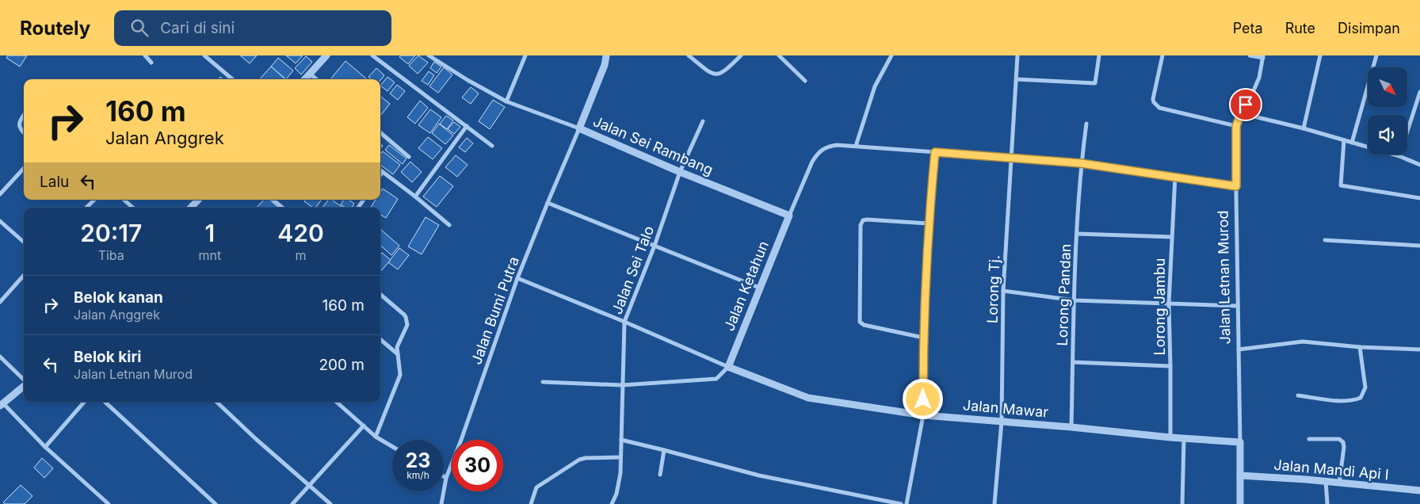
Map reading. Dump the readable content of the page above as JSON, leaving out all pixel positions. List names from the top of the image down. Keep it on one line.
{"streets":{"street":["Jalan Sei Rambang","Jalan Sei Talo","Jalan Letnan Murod","Jalan Ketahun","Lorong Tj.","Lorong Pandan","Lorong Jambu","Jalan Bumi Putra","Jalan Mawar","Jalan Mandi Api I"]},"crossings":[["Jalan Sei Rambang","Jalan Sei Talo"],["Jalan Sei Rambang","Jalan Ketahun"],["Jalan Sei Rambang","Jalan Bumi Putra"],["Jalan Letnan Murod","Jalan Mawar"],["Jalan Letnan Murod","Jalan Mandi Api I"],["Jalan Ketahun","Jalan Mawar"],["Lorong Tj.","Jalan Mawar"],["Lorong Pandan","Jalan Mawar"],["Lorong Jambu","Jalan Mawar"]],"north":"bottom right","page":{"header":"Routely","search":"Cari di sini","nav":["Peta","Rute","Disimpan"],"turn":["160 m","Jalan Anggrek"],"then":"Lalu","eta":["20:17","Tiba","1","mnt","420","m"],"list":[{"name":"Belok kanan","note":"Jalan Anggrek","value":"160 m"},{"name":"Belok kiri","note":"Jalan Letnan Murod","value":"200 m"}],"speed":"23 km/h","limit":"30"}}
